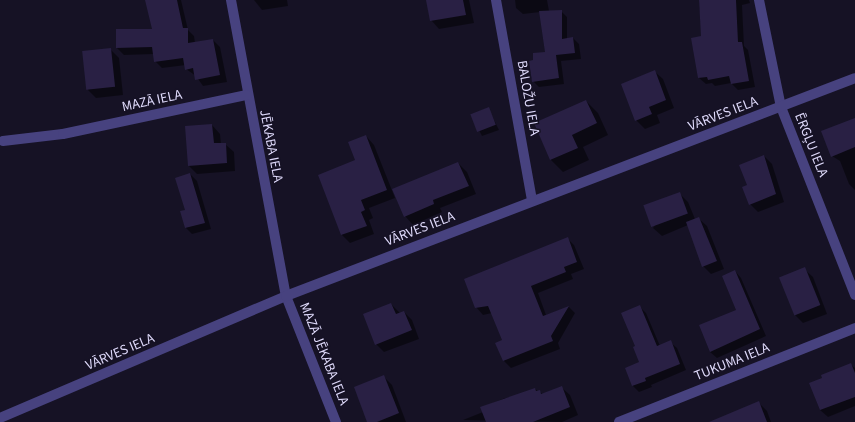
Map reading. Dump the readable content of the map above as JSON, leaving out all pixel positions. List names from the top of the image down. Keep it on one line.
{"streets":{"street":["BALOŽU IELA","MAZĀ IELA","VĀRVES IELA","ĒRGĻU IELA","JĒKABA IELA","MAZĀ JĒKABA IELA","TUKUMA IELA"]},"crossings":[["BALOŽU IELA","VĀRVES IELA"],["MAZĀ IELA","JĒKABA IELA"],["VĀRVES IELA","ĒRGĻU IELA"],["VĀRVES IELA","JĒKABA IELA"],["VĀRVES IELA","MAZĀ JĒKABA IELA"],["JĒKABA IELA","MAZĀ JĒKABA IELA"]]}
